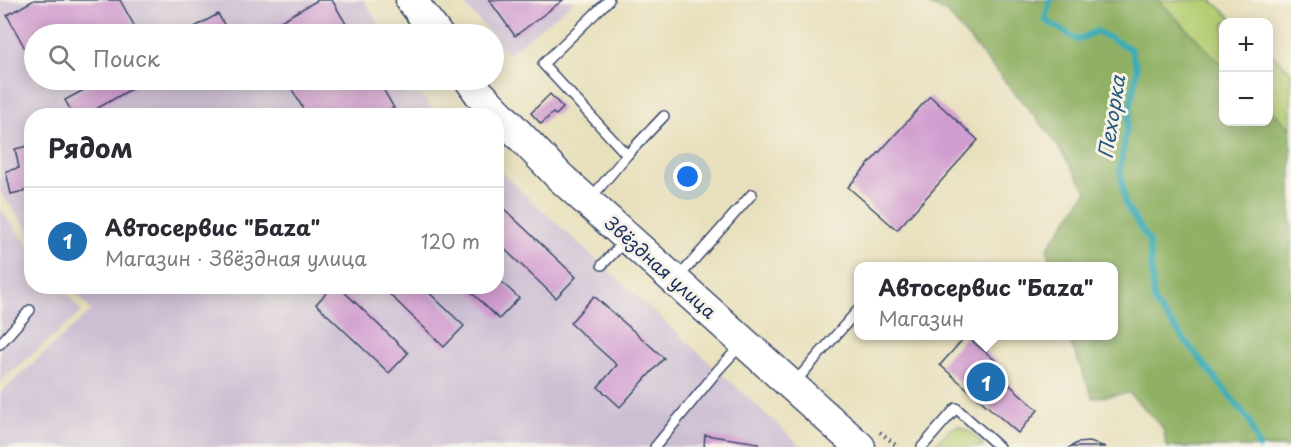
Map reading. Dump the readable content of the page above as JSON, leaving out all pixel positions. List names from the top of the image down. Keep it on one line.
{"streets":{"main road":["Звёздная улица"]},"water":["Пехорка"],"page":{"map_buttons":["+","−"],"search":"Поиск","heading":"Рядом","list":[{"mark":"1","name":"Автосервис \"Баzа\"","note":"Магазин · Звёздная улица","value":"120 m"}],"popup":["Автосервис \"Баzа\"","Магазин"],"pins":"1"}}
